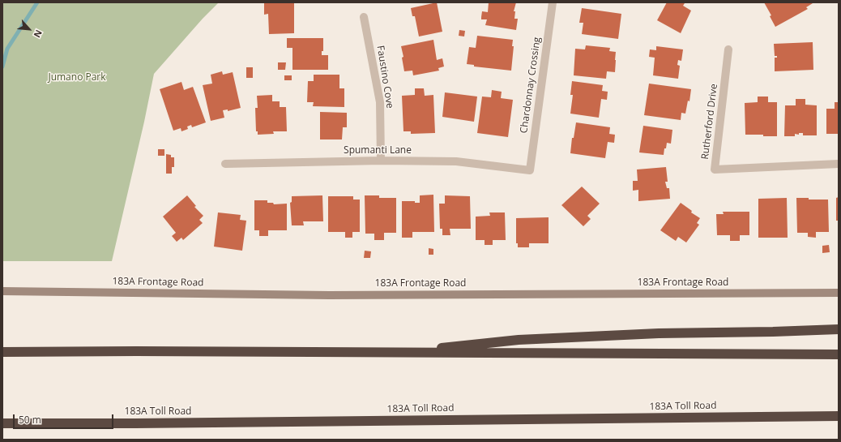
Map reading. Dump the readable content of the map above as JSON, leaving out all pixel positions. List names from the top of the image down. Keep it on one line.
{"streets":{"highway":["183A Toll Road"],"main road":["183A Frontage Road"],"street":["Faustino Cove","Chardonnay Crossing","Rutherford Drive","Spumanti Lane"]},"crossings":[["Faustino Cove","Spumanti Lane"],["Chardonnay Crossing","Spumanti Lane"]],"parks":["Jumano Park"],"scale_bar":"50 m","north":"bottom right"}
